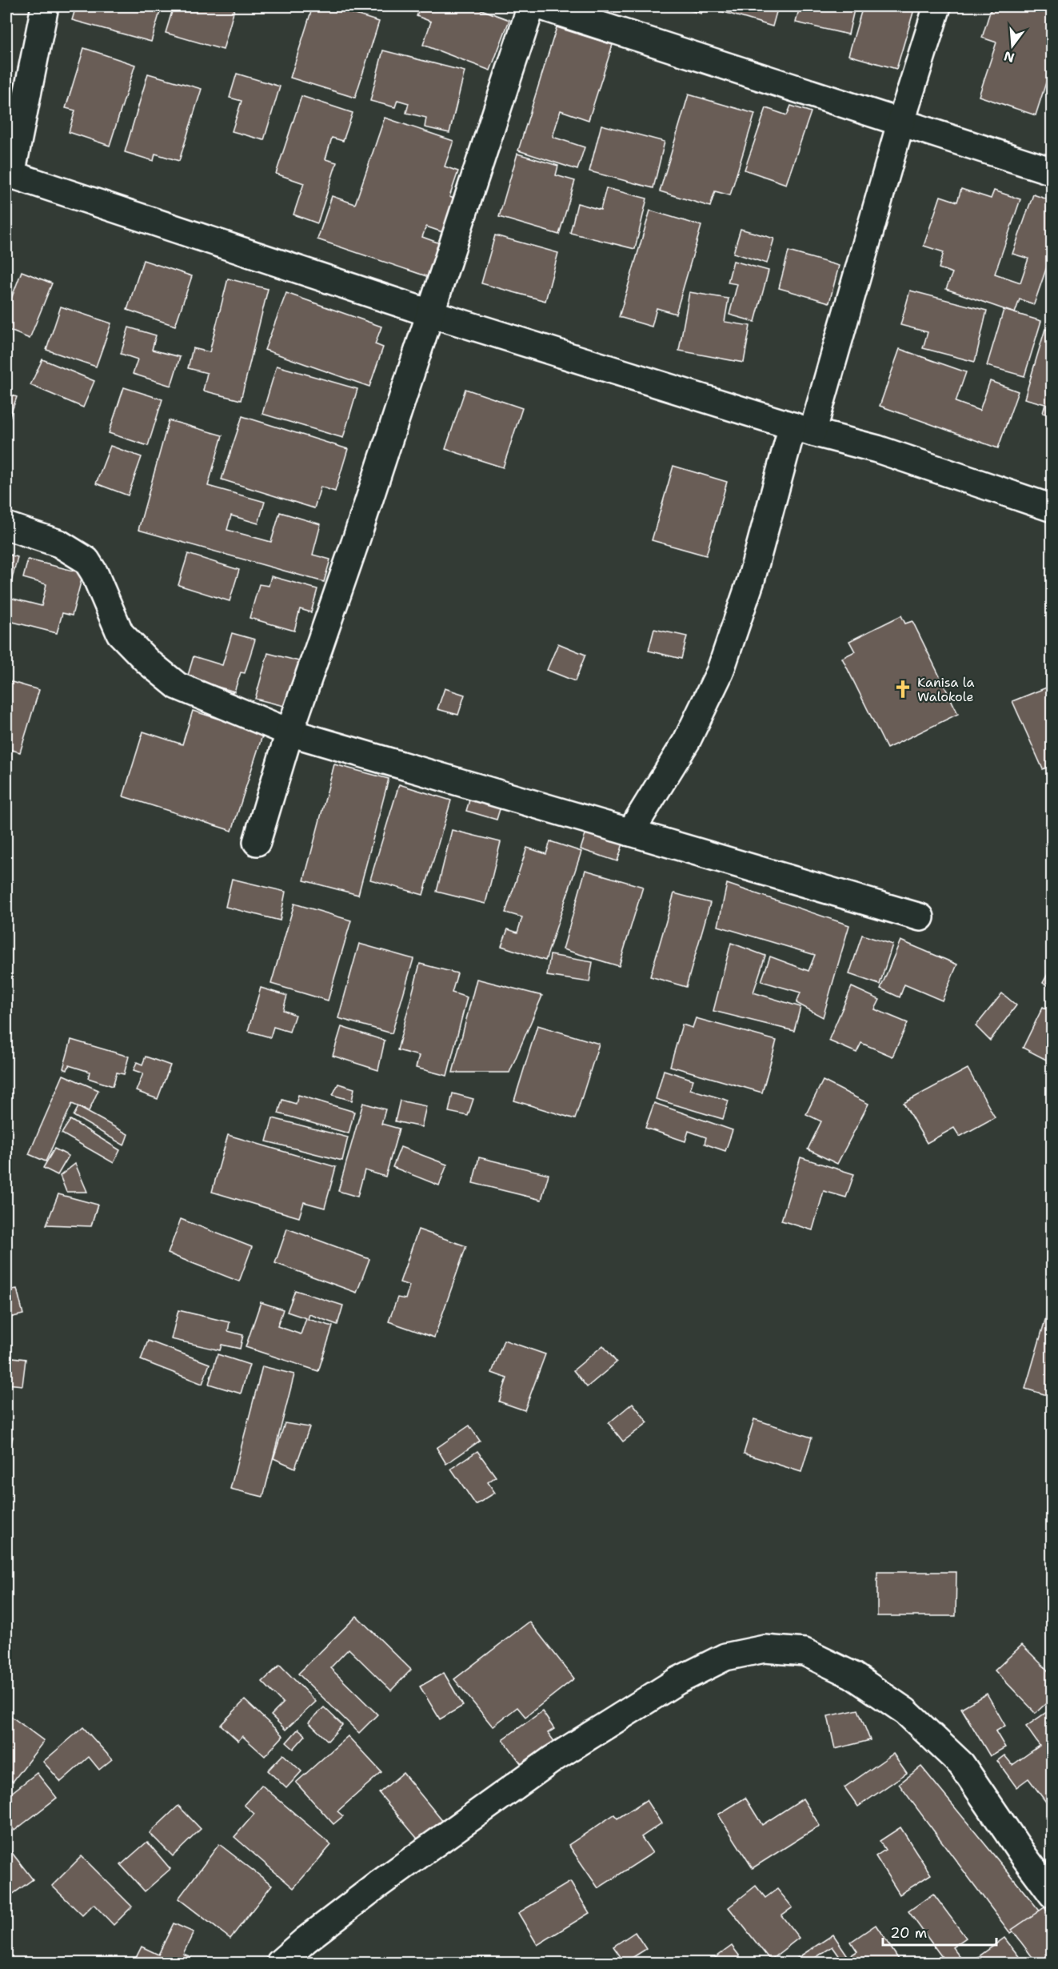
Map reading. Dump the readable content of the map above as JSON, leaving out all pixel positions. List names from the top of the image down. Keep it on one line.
{"places":{"church":["Kanisa la Walokole"]},"scale_bar":"20 m","north":"bottom"}
